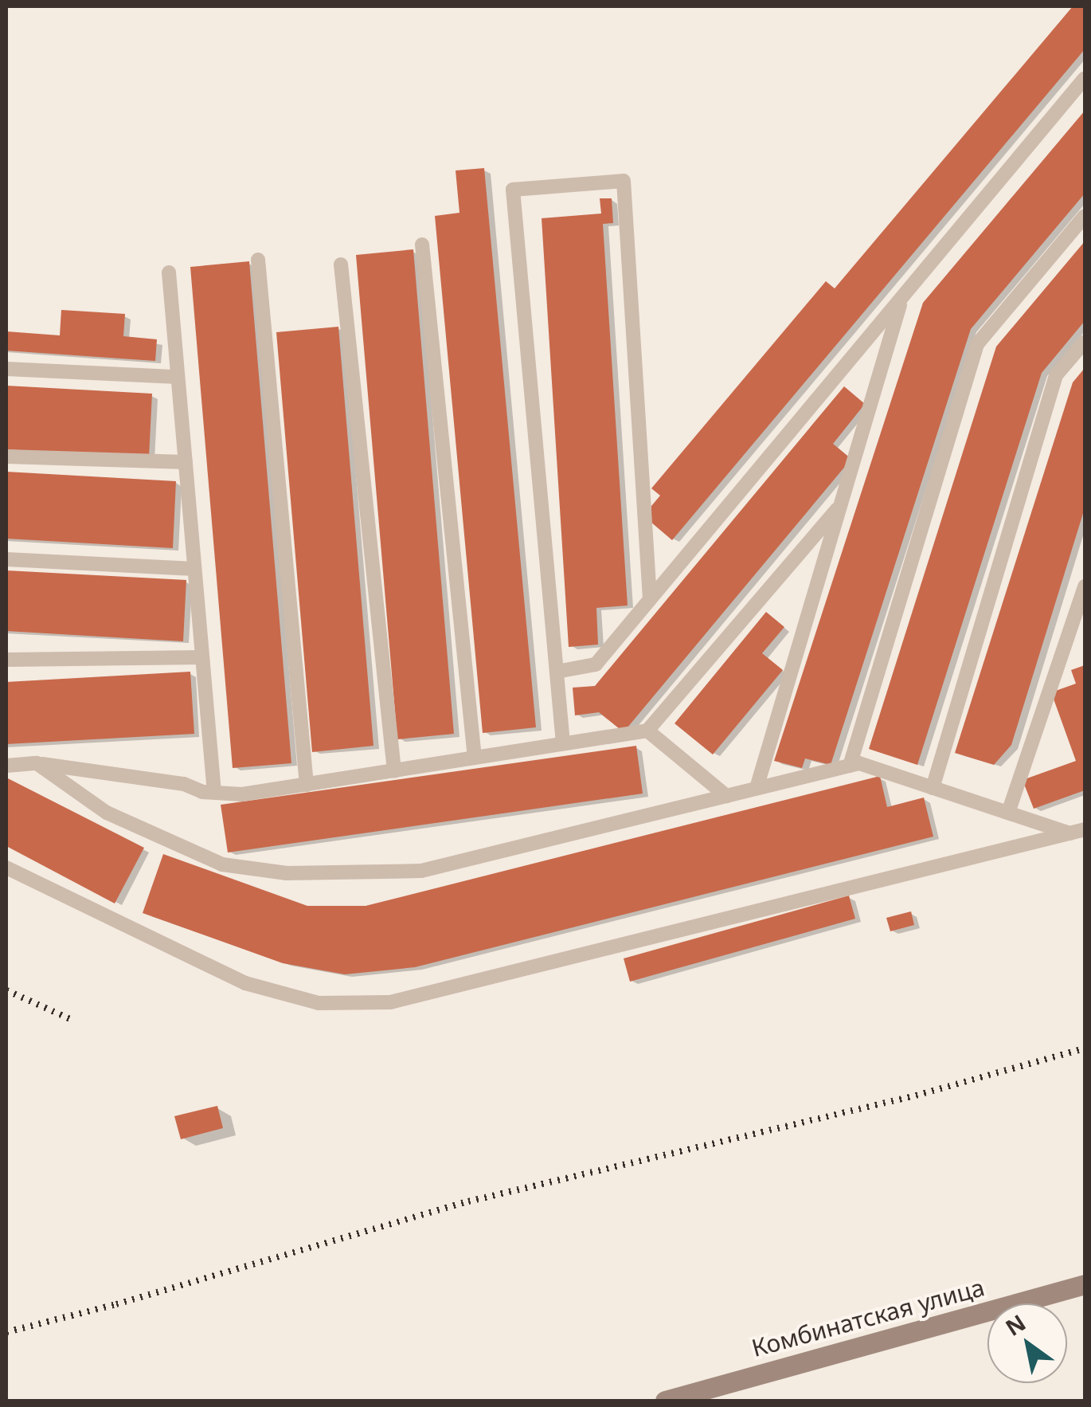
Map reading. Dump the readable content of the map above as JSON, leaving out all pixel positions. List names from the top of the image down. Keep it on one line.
{"streets":{"main road":["Комбинатская улица"]},"north":"top left"}
